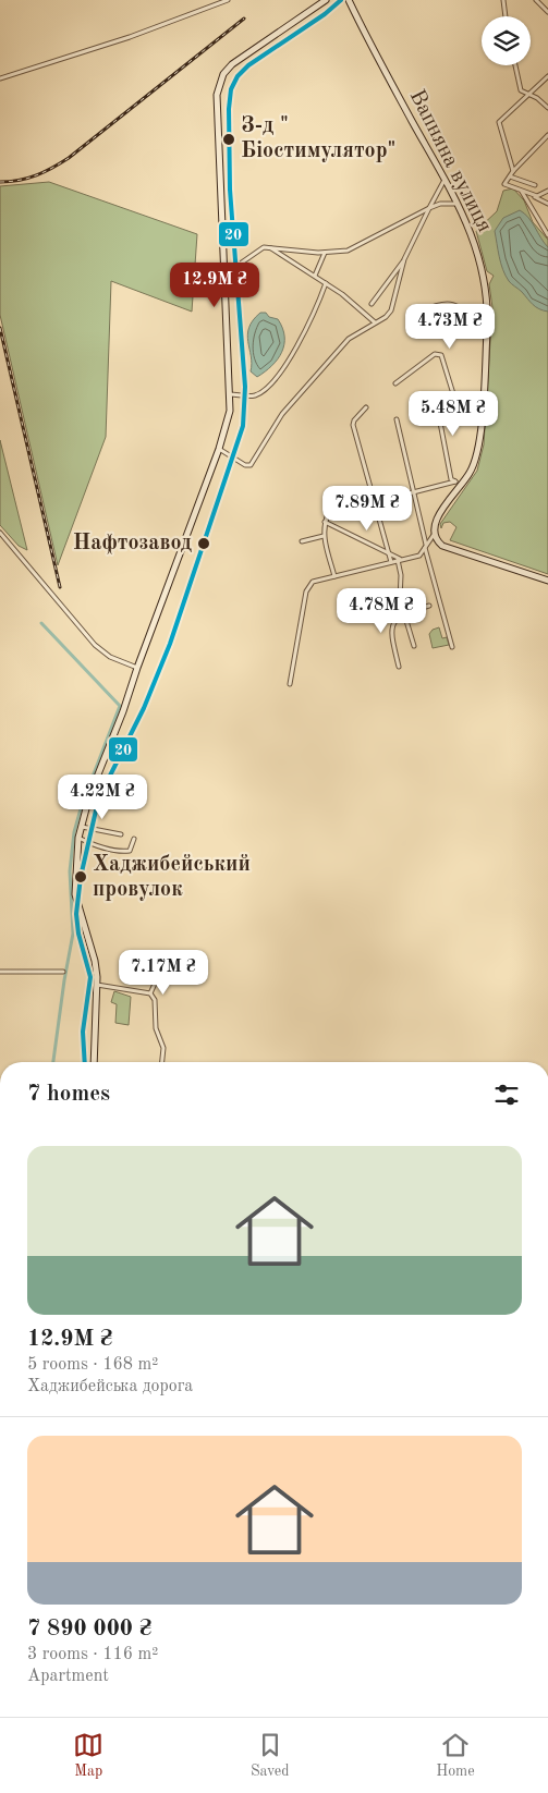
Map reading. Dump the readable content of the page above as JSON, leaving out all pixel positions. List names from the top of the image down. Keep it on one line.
{"streets":{"street":["Вапняна вулиця"]},"places":["З-д \" Біостимулятор\"","Нафтозавод","Хаджибейський провулок"],"lines":["transit line 20"],"page":{"price":["12.9M ₴","4.73M ₴","5.48M ₴","7.89M ₴","4.78M ₴","4.22M ₴","7.17M ₴"],"heading":"7 homes","list":[{"name":"12.9M ₴","note":"5 rooms · 168 m² · Хаджибейська дорога"},{"name":"7 890 000 ₴","note":"3 rooms · 116 m² · Apartment"}],"tabs":["Map","Saved","Home"]}}
